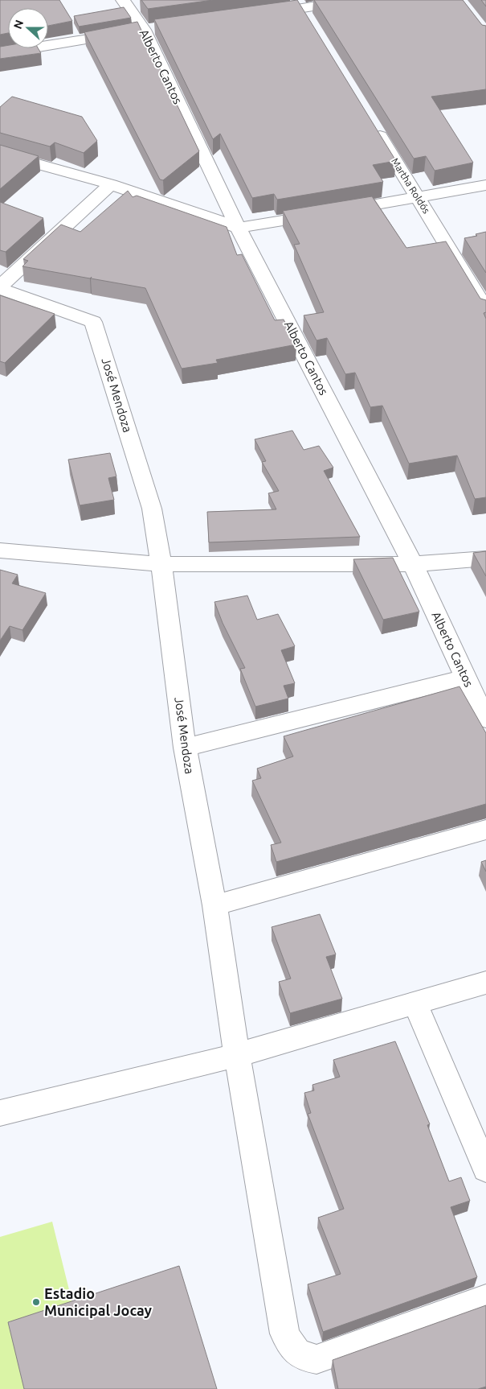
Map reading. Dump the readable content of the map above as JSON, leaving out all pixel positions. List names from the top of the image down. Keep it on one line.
{"streets":{"street":["Alberto Cantos","Martha Roldós","José Mendoza"]},"places":["Estadio Municipal Jocay"],"north":"left"}
